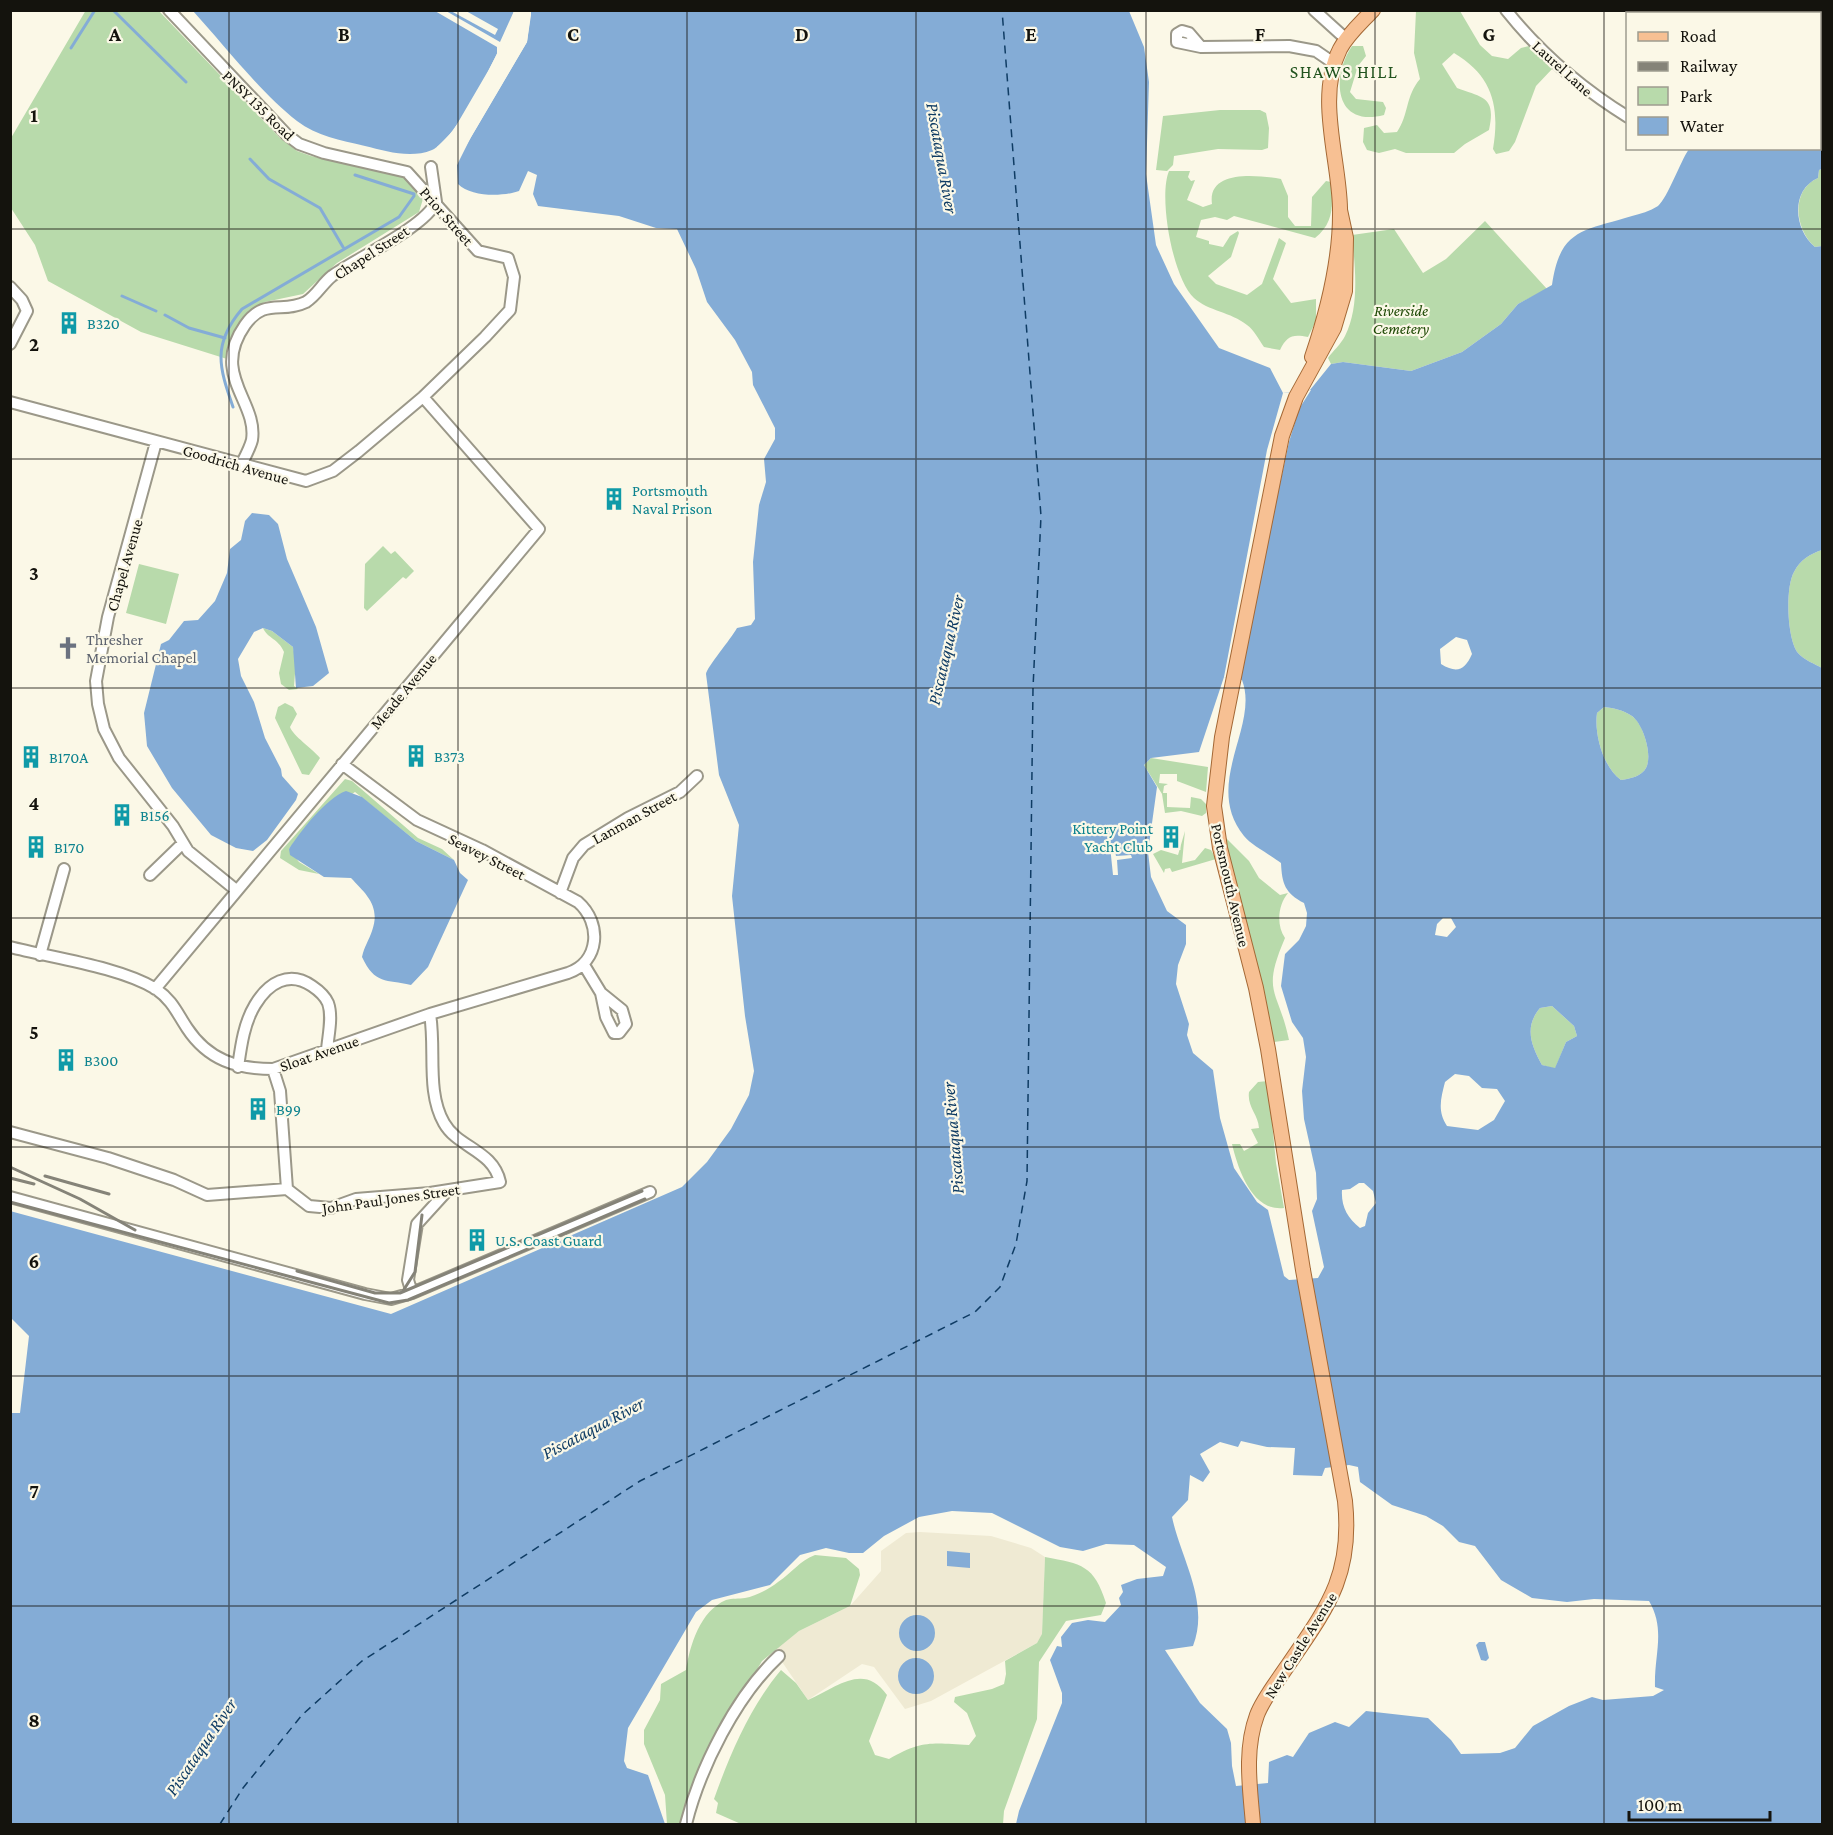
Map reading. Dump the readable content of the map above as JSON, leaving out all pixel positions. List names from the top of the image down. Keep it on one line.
{"streets":{"main road":["Portsmouth Avenue","New Castle Avenue"],"street":["Laurel Lane","PNSY 135 Road","Prior Street","Chapel Street","Goodrich Avenue","Chapel Avenue","Meade Avenue","Lanman Street","Seavey Street","Sloat Avenue","John Paul Jones Street"]},"crossings":[["PNSY 135 Road","Prior Street"],["Prior Street","Chapel Street"],["Prior Street","Goodrich Avenue"],["Chapel Street","Goodrich Avenue"],["Goodrich Avenue","Chapel Avenue"],["Goodrich Avenue","Meade Avenue"],["Chapel Avenue","Meade Avenue"],["Meade Avenue","Seavey Street"],["Meade Avenue","Sloat Avenue"],["Lanman Street","Seavey Street"],["Seavey Street","Sloat Avenue"],["Portsmouth Avenue","New Castle Avenue"],["Sloat Avenue","John Paul Jones Street"]],"districts":["SHAWS HILL"],"water":["Piscataqua River"],"parks":["Riverside Cemetery"],"places":{"building":["B320","Portsmouth Naval Prison","B373","B170A","B156","Kittery Point Yacht Club","B170","B300","B99","U.S. Coast Guard"],"church":["Thresher Memorial Chapel"]},"legend":["Road","Railway","Park","Water"],"scale_bar":"100 m","grid":{"columns":["A","B","C","D","E","F","G"],"rows":["1","2","3","4","5","6","7","8"]}}
